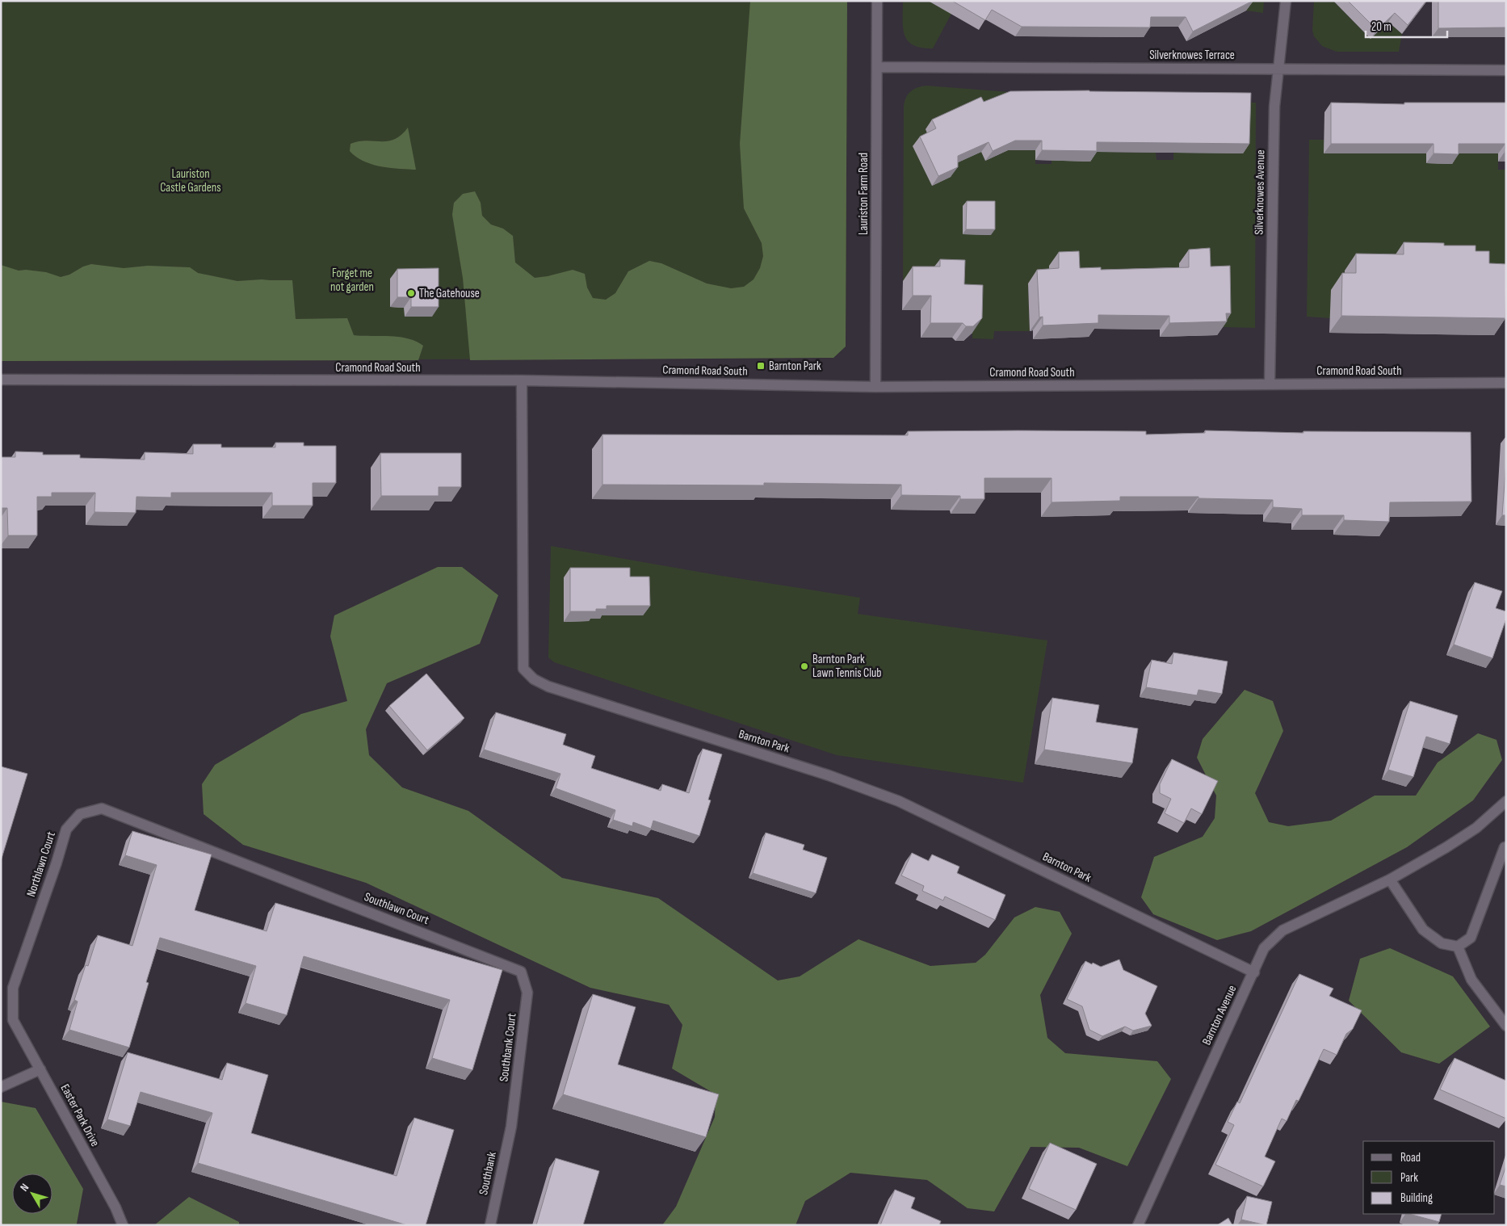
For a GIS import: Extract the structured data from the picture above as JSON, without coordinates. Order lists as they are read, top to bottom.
{
  "streets": {
    "street": [
      "Silverknowes Terrace",
      "Silverknowes Avenue",
      "Lauriston Farm Road",
      "Cramond Road South",
      "Barnton Park",
      "Northlawn Court",
      "Southlawn Court",
      "Barnton Avenue",
      "Southbank Court",
      "Easter Park Drive",
      "Southbank"
    ]
  },
  "crossings": [
    ["Silverknowes Terrace", "Silverknowes Avenue"],
    ["Silverknowes Terrace", "Lauriston Farm Road"],
    ["Silverknowes Avenue", "Cramond Road South"],
    ["Lauriston Farm Road", "Cramond Road South"],
    ["Cramond Road South", "Barnton Park"],
    ["Barnton Park", "Barnton Avenue"],
    ["Northlawn Court", "Southlawn Court"],
    ["Northlawn Court", "Easter Park Drive"],
    ["Southlawn Court", "Southbank Court"],
    ["Southbank Court", "Southbank"]
  ],
  "parks": ["Lauriston Castle Gardens", "Forget me not garden"],
  "places": {
    "other": ["The Gatehouse", "Barnton Park Lawn Tennis Club"],
    "transit": ["Barnton Park"]
  },
  "legend": ["Road", "Park", "Building"],
  "scale_bar": "20 m",
  "north": "top left"
}
